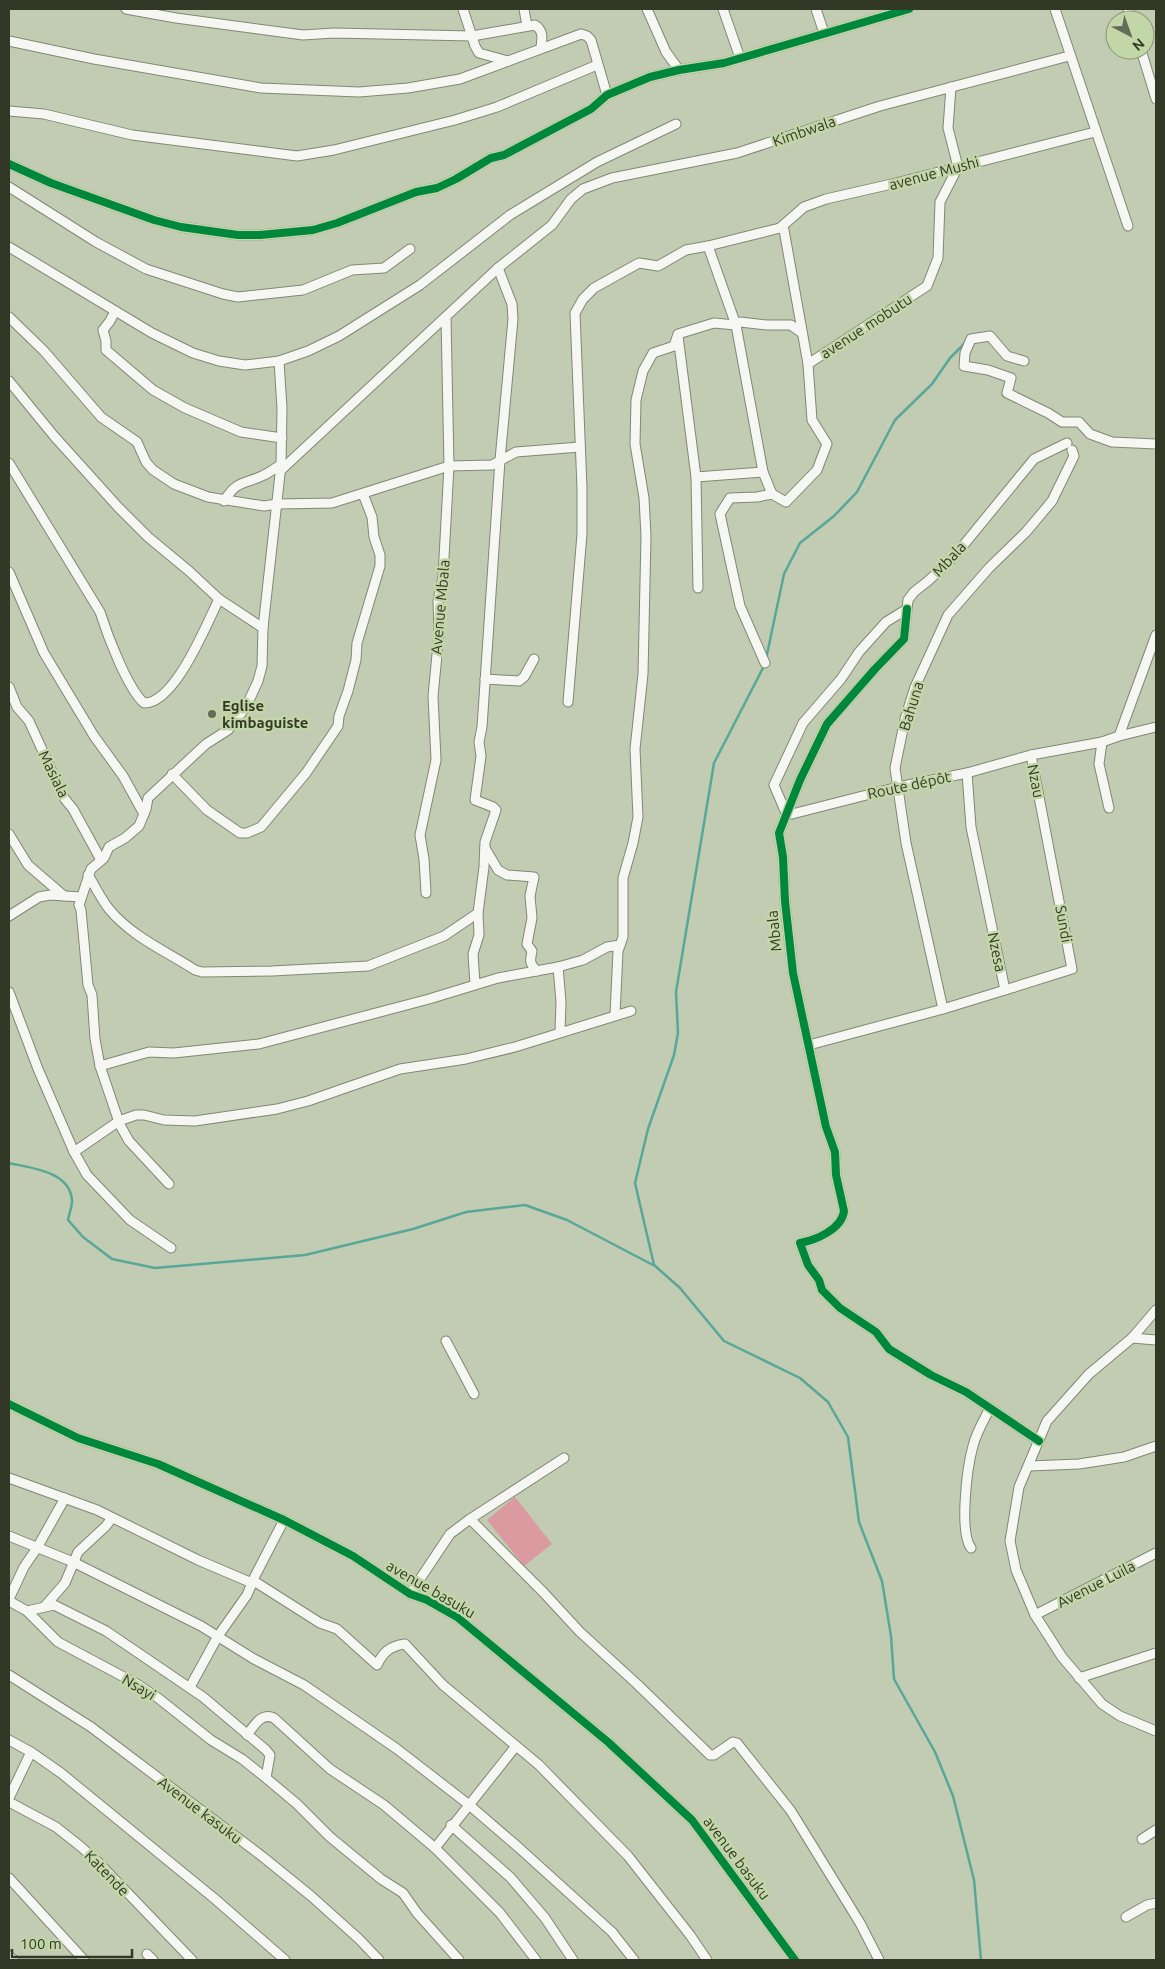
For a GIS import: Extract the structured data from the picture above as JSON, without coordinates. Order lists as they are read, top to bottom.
{
  "streets": {
    "street": [
      "Kimbwala",
      "avenue Mushi",
      "avenue mobutu",
      "Mbala",
      "Avenue Mbala",
      "Bahuna",
      "Masiala",
      "Nzau",
      "Route dépôt",
      "Sundi",
      "Nzesa",
      "Avenue Luila",
      "avenue basuku",
      "Nsayi",
      "Avenue kasuku",
      "Katende"
    ]
  },
  "crossings": [
    ["Kimbwala", "Avenue Mbala"],
    ["avenue Mushi", "avenue mobutu"],
    ["Mbala", "Bahuna"],
    ["Mbala", "Route dépôt"],
    ["Mbala", "Nzesa"],
    ["Bahuna", "Route dépôt"],
    ["Bahuna", "Nzesa"],
    ["Nzau", "Route dépôt"],
    ["Nzau", "Sundi"],
    ["Route dépôt", "Nzesa"],
    ["Sundi", "Nzesa"]
  ],
  "places": ["Eglise kimbaguiste"],
  "scale_bar": "100 m",
  "north": "bottom right"
}
